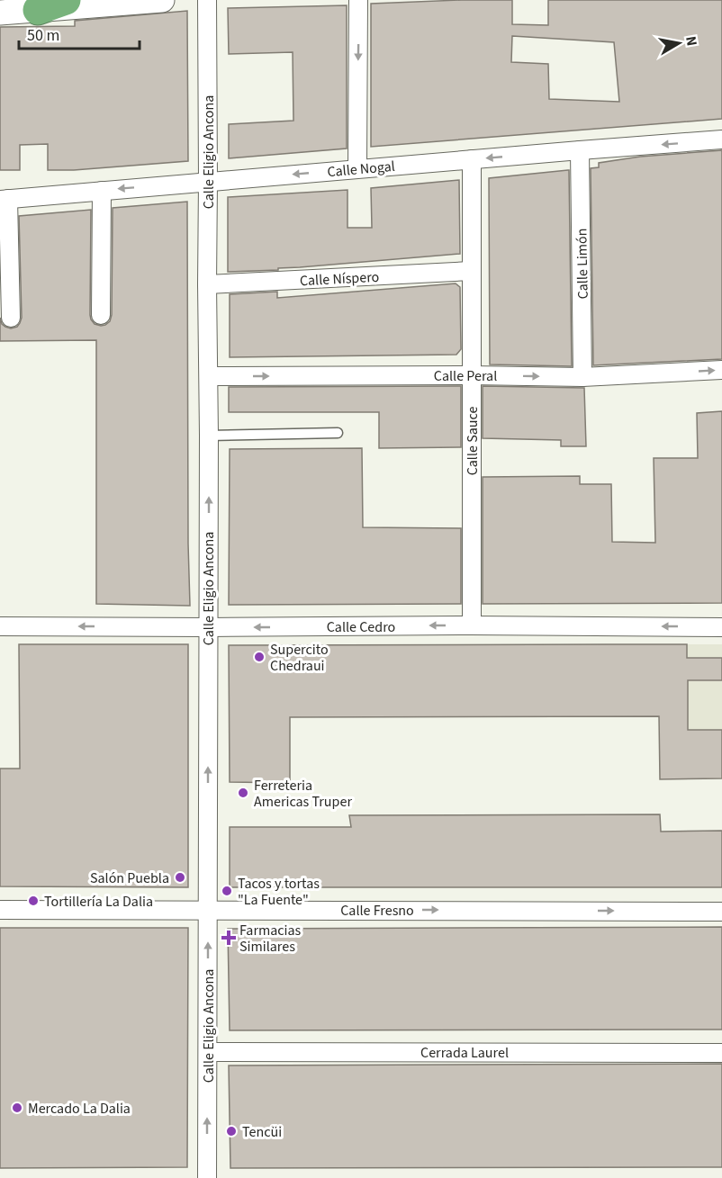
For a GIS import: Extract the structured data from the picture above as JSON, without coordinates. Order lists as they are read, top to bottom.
{
  "streets": {
    "street": [
      "Calle Eligio Ancona",
      "Calle Nogal",
      "Calle Limón",
      "Calle Níspero",
      "Calle Peral",
      "Calle Sauce",
      "Calle Cedro",
      "Calle Fresno",
      "Cerrada Laurel"
    ]
  },
  "crossings": [
    ["Calle Eligio Ancona", "Calle Nogal"],
    ["Calle Eligio Ancona", "Calle Níspero"],
    ["Calle Eligio Ancona", "Calle Peral"],
    ["Calle Eligio Ancona", "Calle Cedro"],
    ["Calle Eligio Ancona", "Calle Fresno"],
    ["Calle Eligio Ancona", "Cerrada Laurel"],
    ["Calle Nogal", "Calle Limón"],
    ["Calle Nogal", "Calle Sauce"],
    ["Calle Limón", "Calle Peral"],
    ["Calle Níspero", "Calle Sauce"],
    ["Calle Peral", "Calle Sauce"],
    ["Calle Sauce", "Calle Cedro"]
  ],
  "one_way": [
    "Calle Eligio Ancona",
    "Calle Nogal",
    "Calle Peral",
    "Calle Cedro",
    "Calle Fresno"
  ],
  "places": {
    "other": [
      "Supercito Chedraui",
      "Ferreteria Americas Truper",
      "Salón Puebla",
      "Tacos y tortas \"La Fuente\"",
      "Tortillería La Dalia",
      "Mercado La Dalia",
      "Tencüi"
    ],
    "health": ["Farmacias Similares"]
  },
  "scale_bar": "50 m",
  "north": "right"
}
